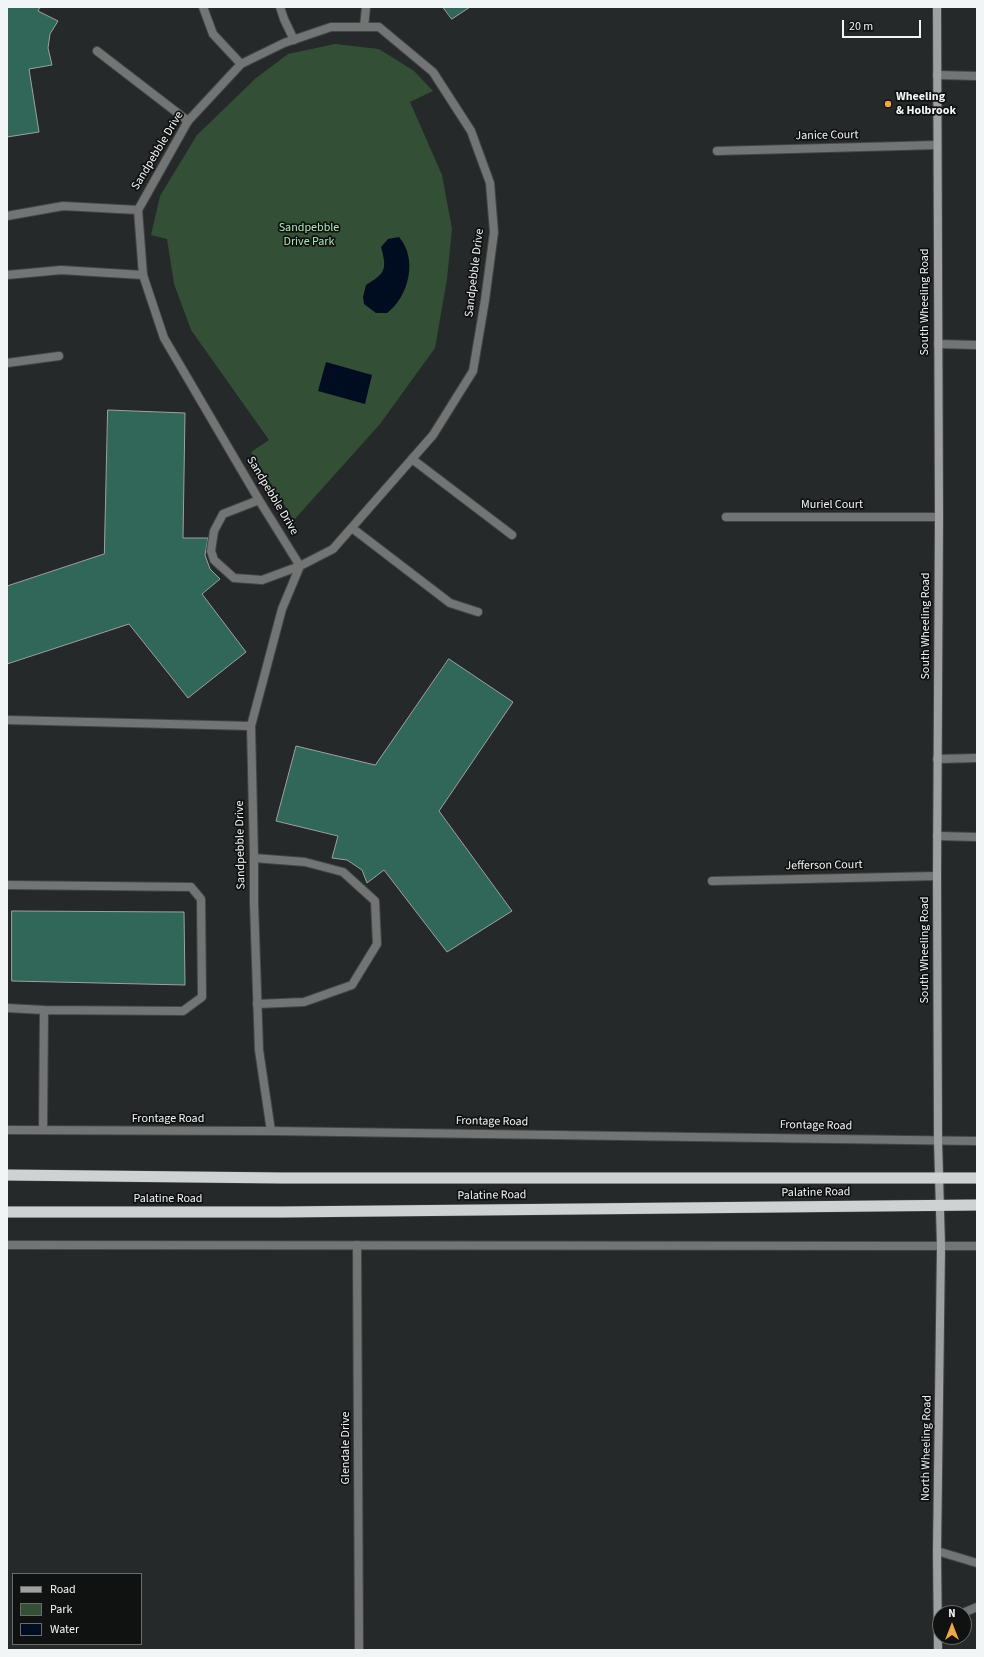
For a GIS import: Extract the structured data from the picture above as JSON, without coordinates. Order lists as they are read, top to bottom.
{
  "streets": {
    "highway": ["Palatine Road"],
    "main road": ["South Wheeling Road", "North Wheeling Road"],
    "street": [
      "Janice Court",
      "Sandpebble Drive",
      "Muriel Court",
      "Jefferson Court",
      "Frontage Road",
      "Glendale Drive"
    ]
  },
  "crossings": [
    ["Janice Court", "South Wheeling Road"],
    ["Sandpebble Drive", "Frontage Road"],
    ["South Wheeling Road", "Muriel Court"],
    ["South Wheeling Road", "Jefferson Court"],
    ["South Wheeling Road", "Frontage Road"],
    ["South Wheeling Road", "Palatine Road"],
    ["South Wheeling Road", "North Wheeling Road"]
  ],
  "parks": ["Sandpebble Drive Park"],
  "places": ["Wheeling & Holbrook"],
  "legend": ["Road", "Park", "Water"],
  "scale_bar": "20 m",
  "north": "top"
}
